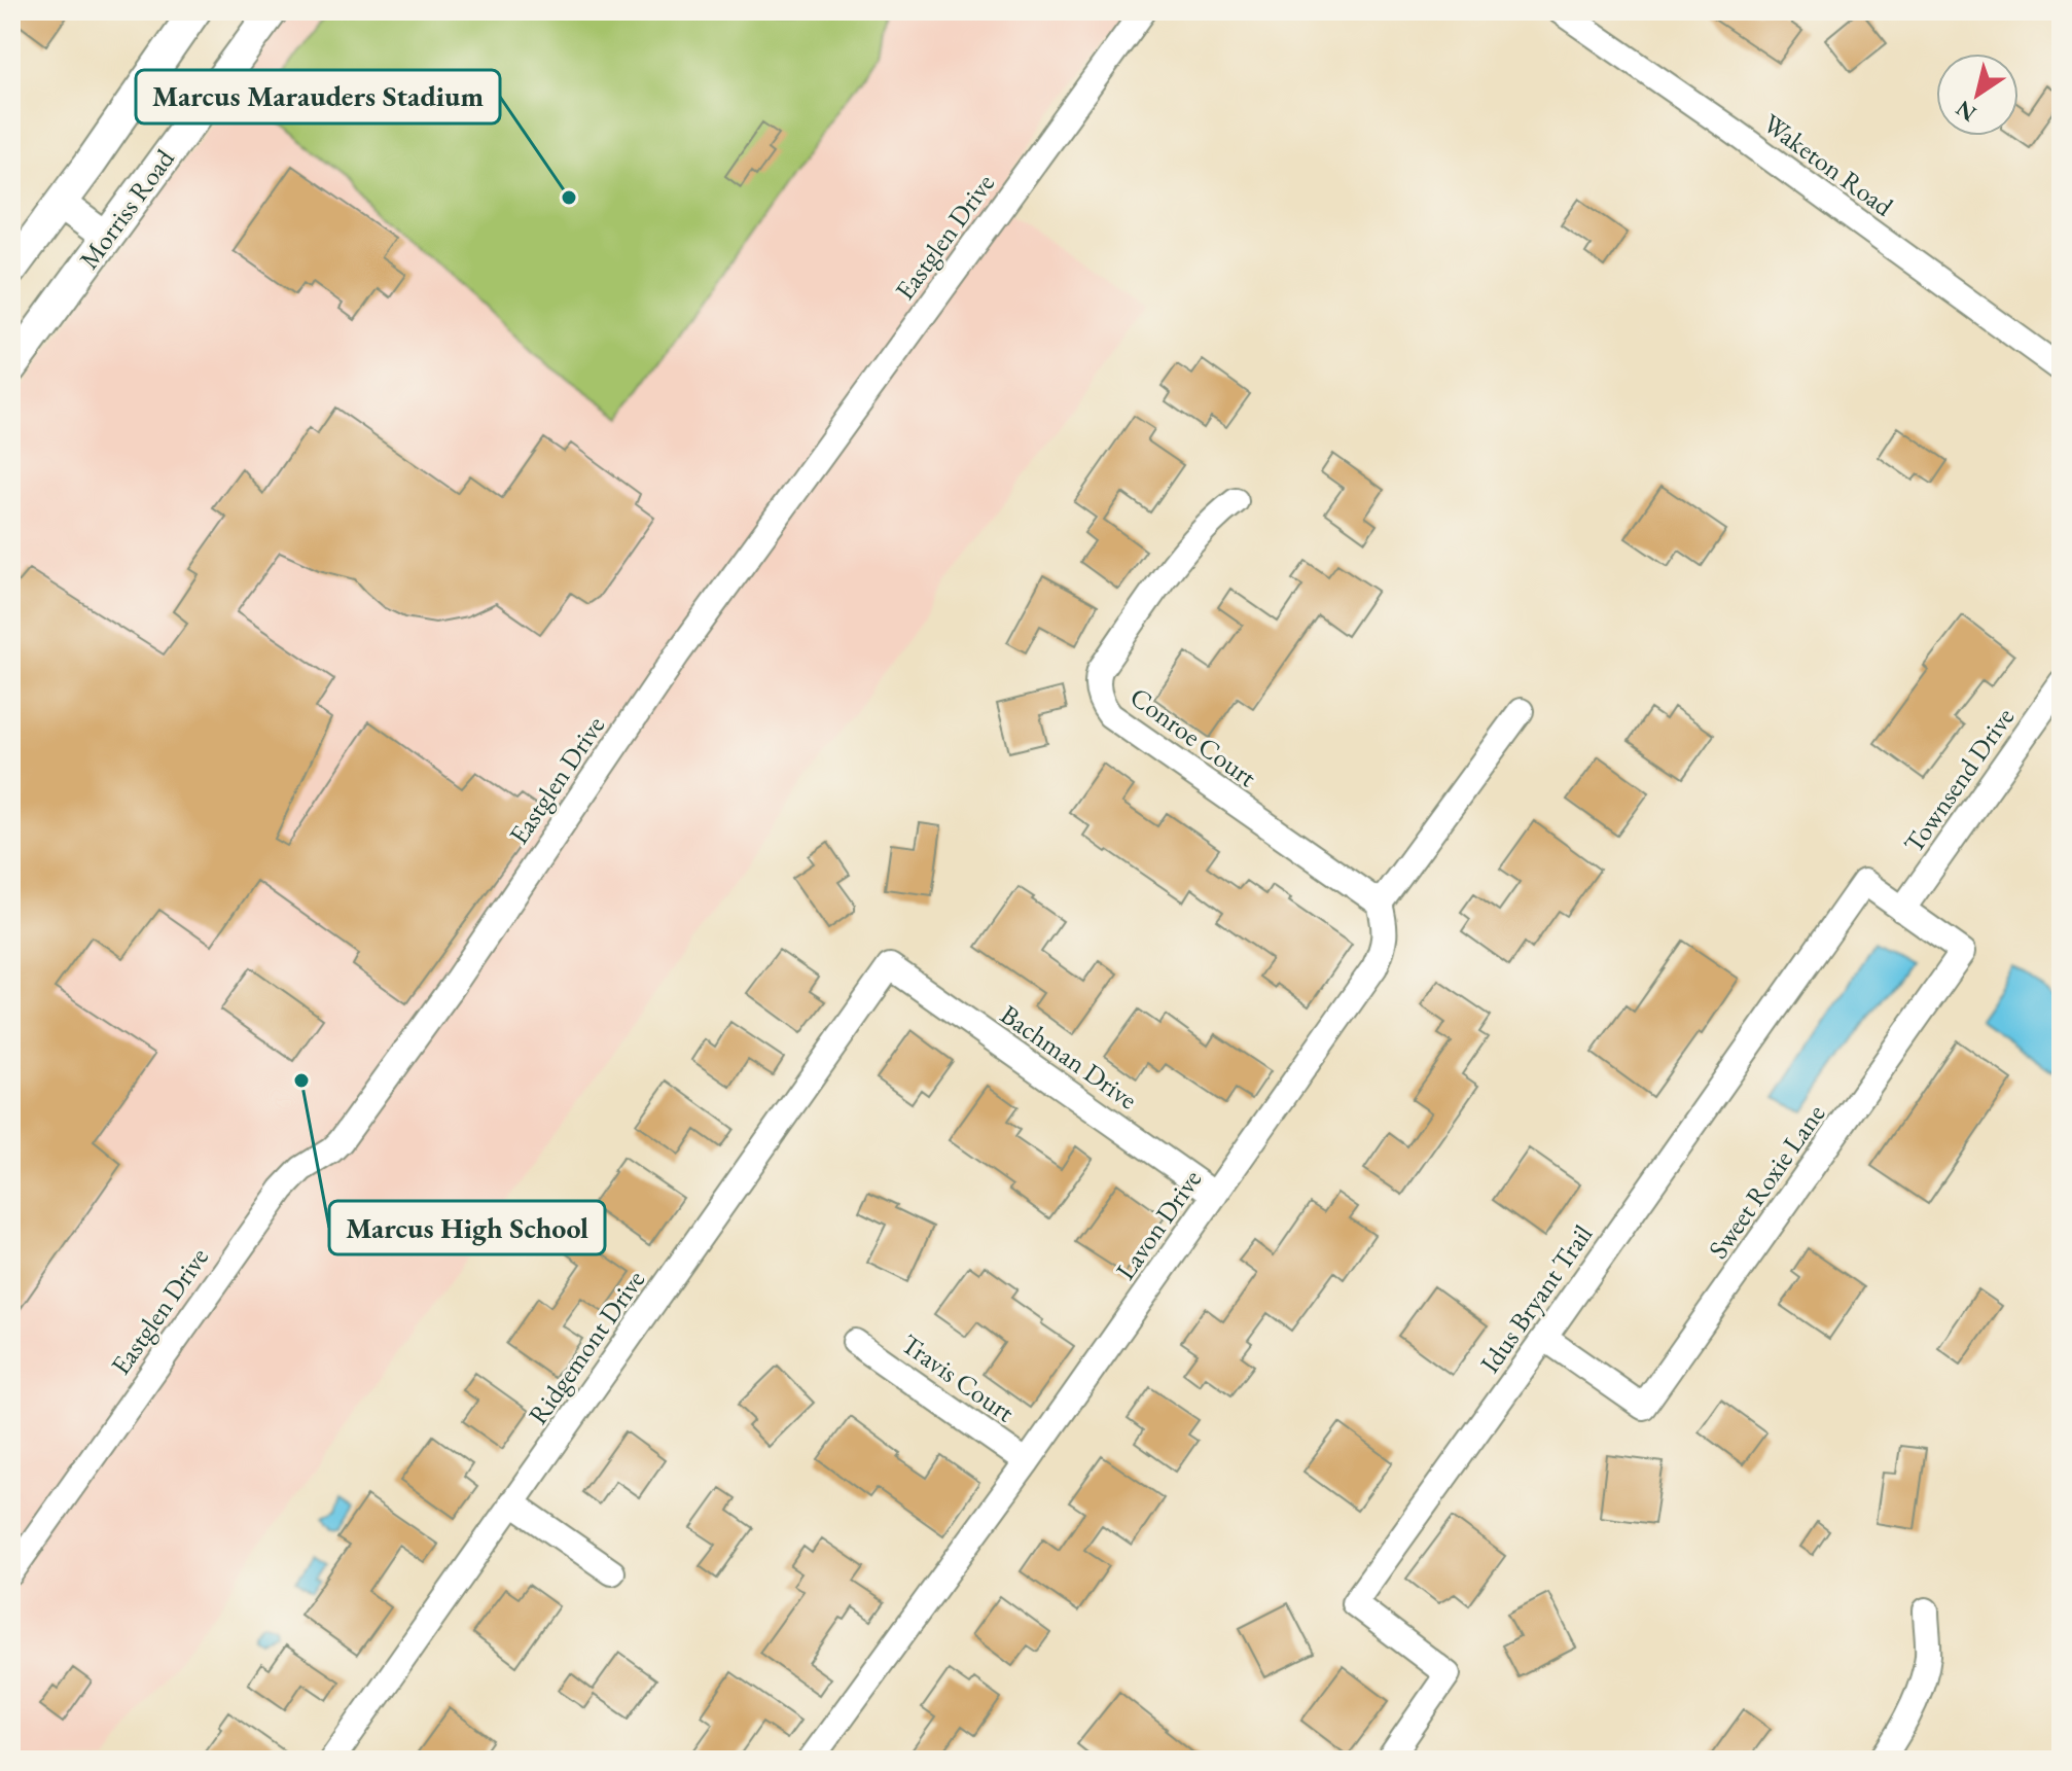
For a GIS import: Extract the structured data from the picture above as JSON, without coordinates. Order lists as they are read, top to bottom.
{
  "streets": {
    "main road": ["Morriss Road"],
    "street": [
      "Waketon Road",
      "Eastglen Drive",
      "Conroe Court",
      "Townsend Drive",
      "Bachman Drive",
      "Sweet Roxie Lane",
      "Lavon Drive",
      "Idus Bryant Trail",
      "Ridgemont Drive",
      "Travis Court"
    ]
  },
  "crossings": [
    ["Conroe Court", "Lavon Drive"],
    ["Townsend Drive", "Sweet Roxie Lane"],
    ["Townsend Drive", "Idus Bryant Trail"],
    ["Bachman Drive", "Lavon Drive"],
    ["Bachman Drive", "Ridgemont Drive"],
    ["Sweet Roxie Lane", "Idus Bryant Trail"],
    ["Lavon Drive", "Travis Court"]
  ],
  "places": ["Marcus Marauders Stadium", "Marcus High School"],
  "north": "bottom left"
}
